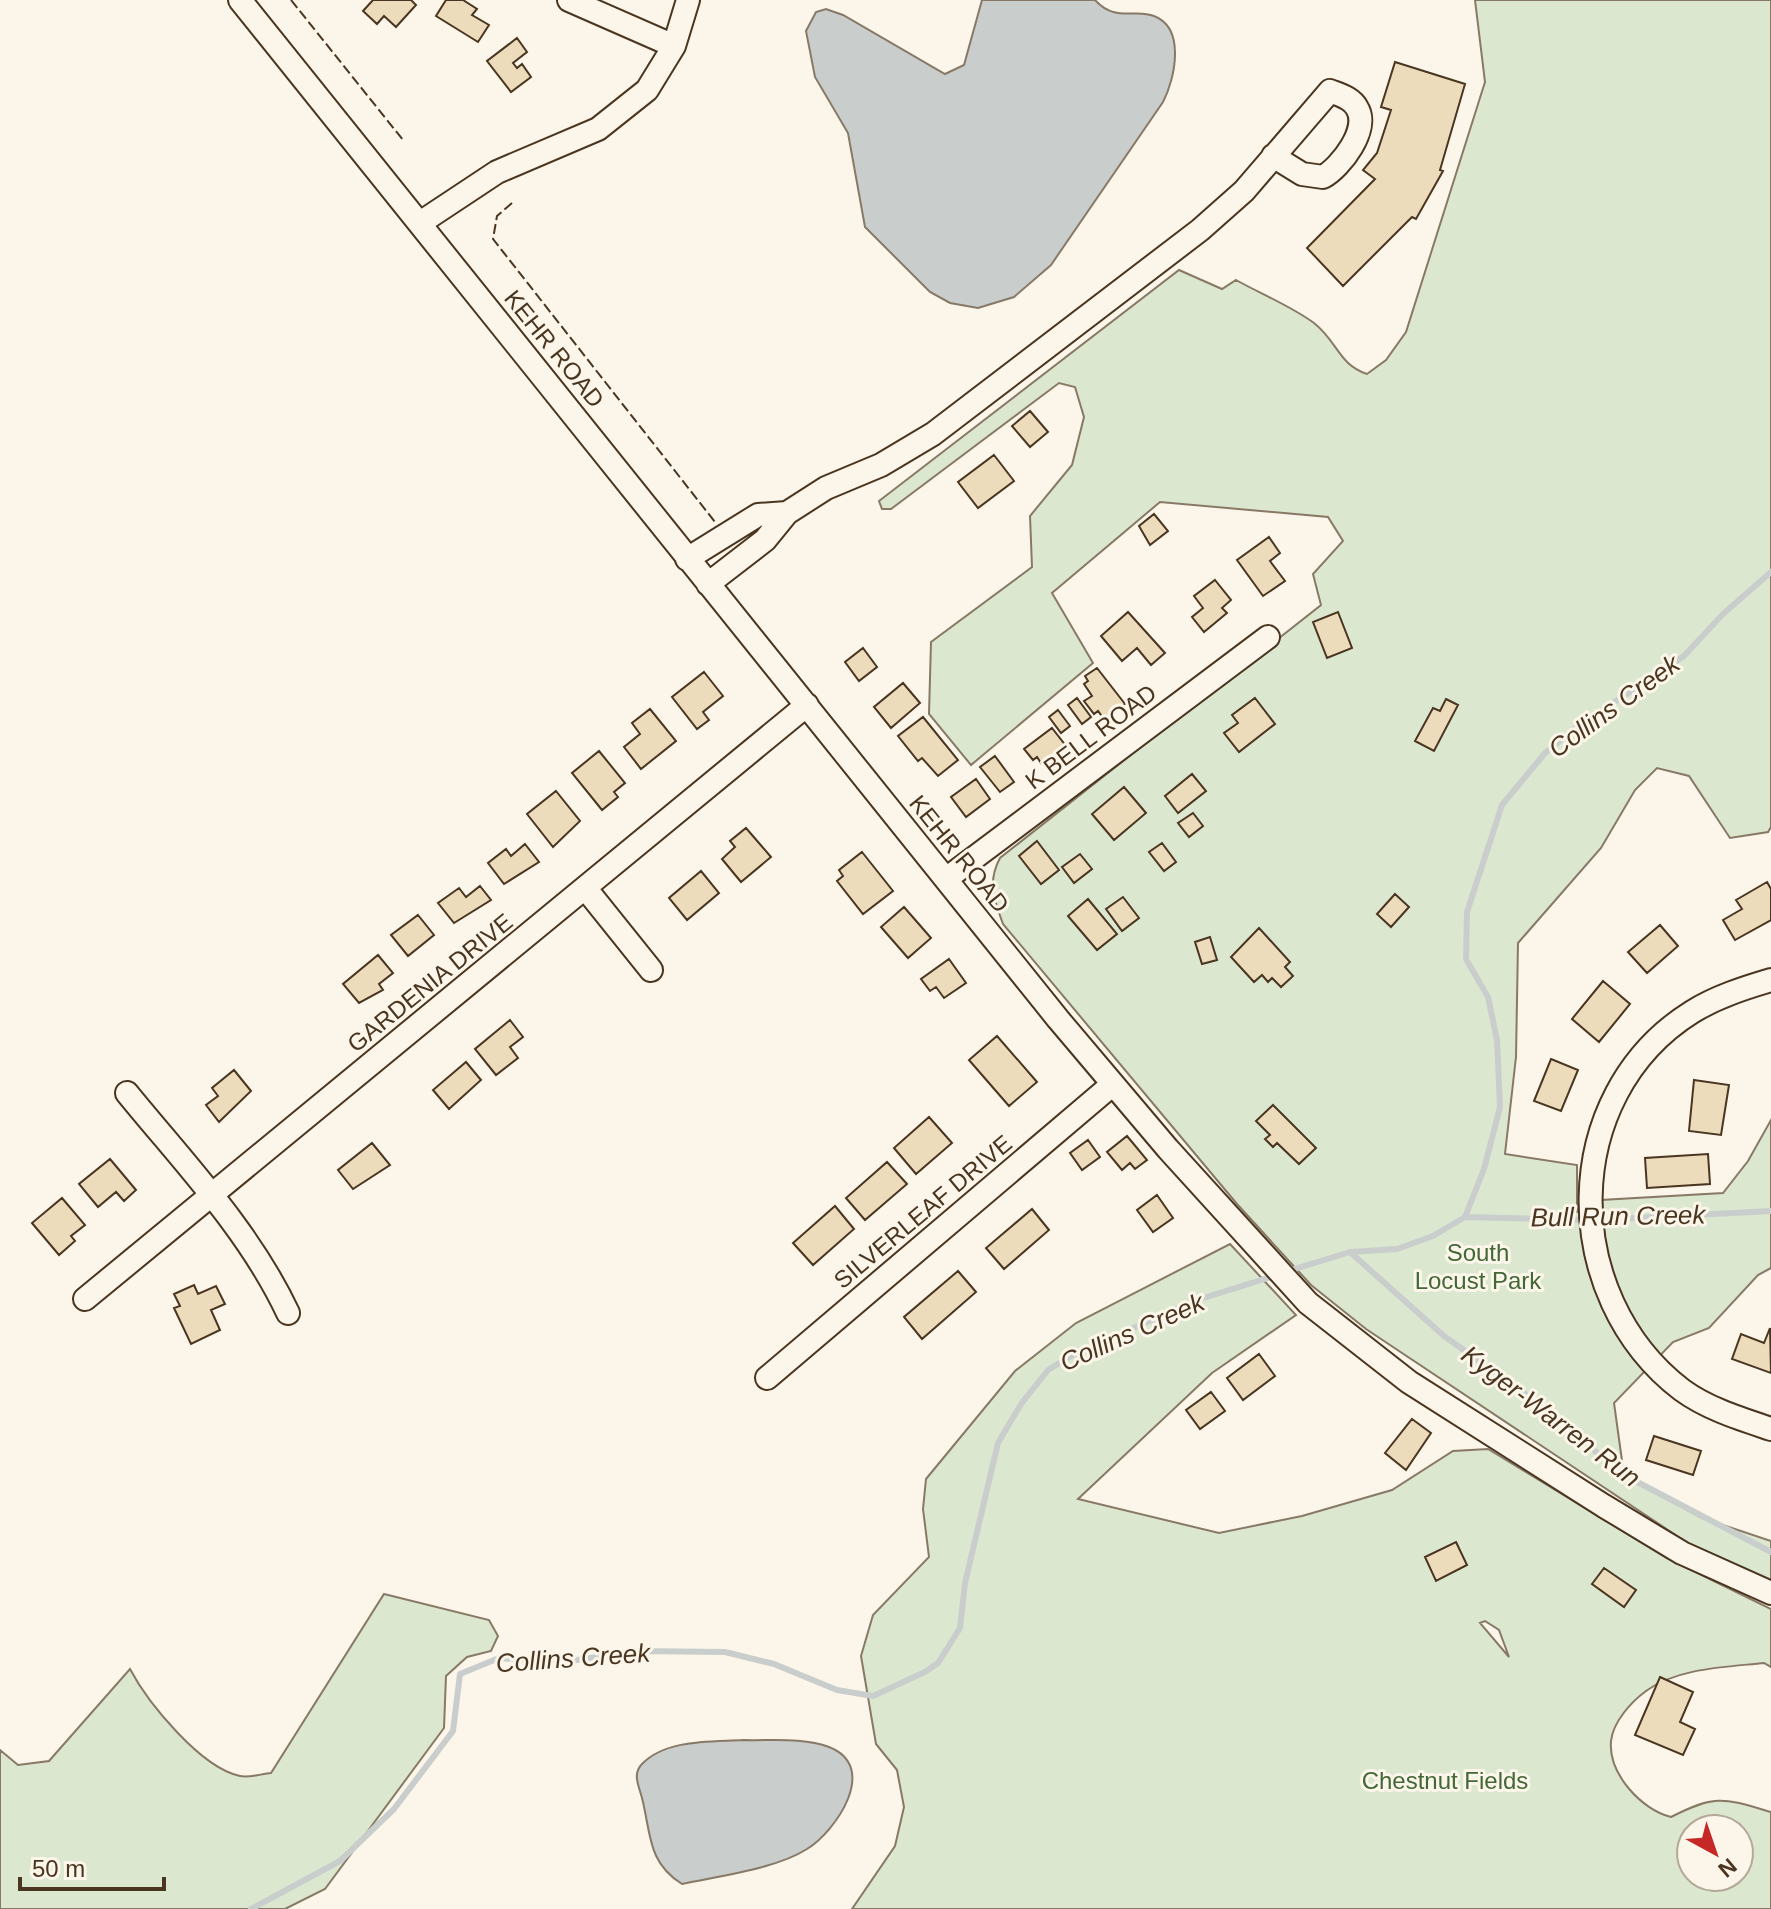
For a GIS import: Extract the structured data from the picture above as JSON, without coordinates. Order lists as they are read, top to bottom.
{
  "streets": {
    "street": [
      "KEHR ROAD",
      "K BELL ROAD",
      "GARDENIA DRIVE",
      "SILVERLEAF DRIVE"
    ]
  },
  "crossings": [
    ["KEHR ROAD", "K BELL ROAD"],
    ["KEHR ROAD", "GARDENIA DRIVE"],
    ["KEHR ROAD", "SILVERLEAF DRIVE"]
  ],
  "water": ["Collins Creek", "Bull Run Creek", "Kyger-Warren Run"],
  "parks": ["South Locust Park", "Chestnut Fields"],
  "scale_bar": "50 m",
  "north": "bottom right"
}
